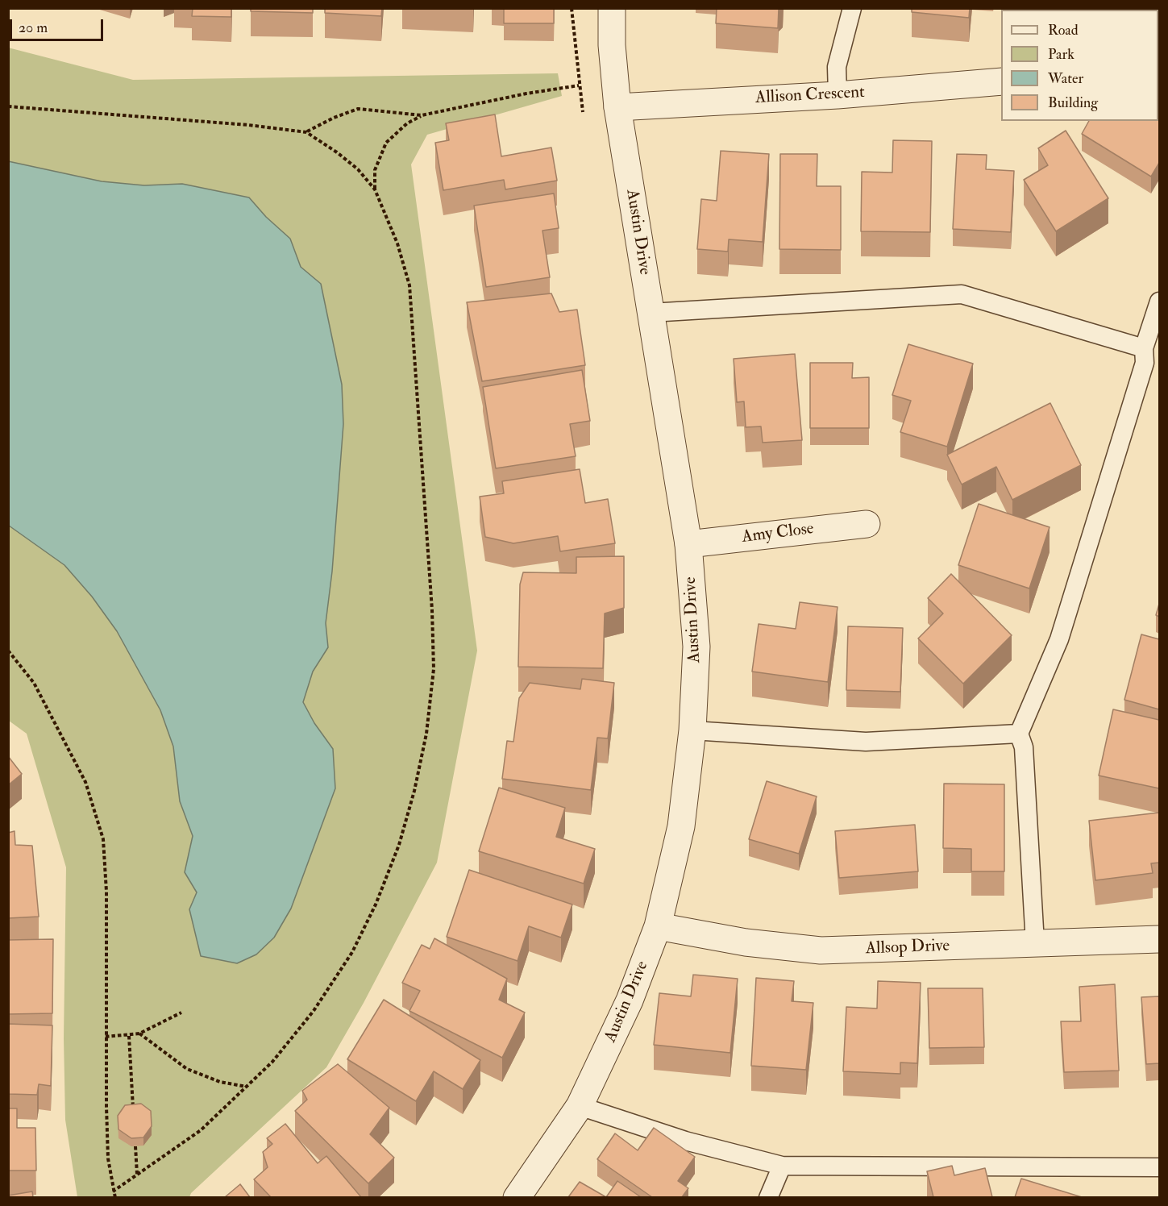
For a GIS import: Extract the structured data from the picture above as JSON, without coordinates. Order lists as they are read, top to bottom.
{
  "streets": {
    "street": [
      "Allison Crescent",
      "Austin Drive",
      "Amy Close",
      "Allsop Drive"
    ]
  },
  "crossings": [
    ["Allison Crescent", "Austin Drive"],
    ["Austin Drive", "Amy Close"],
    ["Austin Drive", "Allsop Drive"]
  ],
  "legend": [
    "Road",
    "Park",
    "Water",
    "Building"
  ],
  "scale_bar": "20 m"
}
